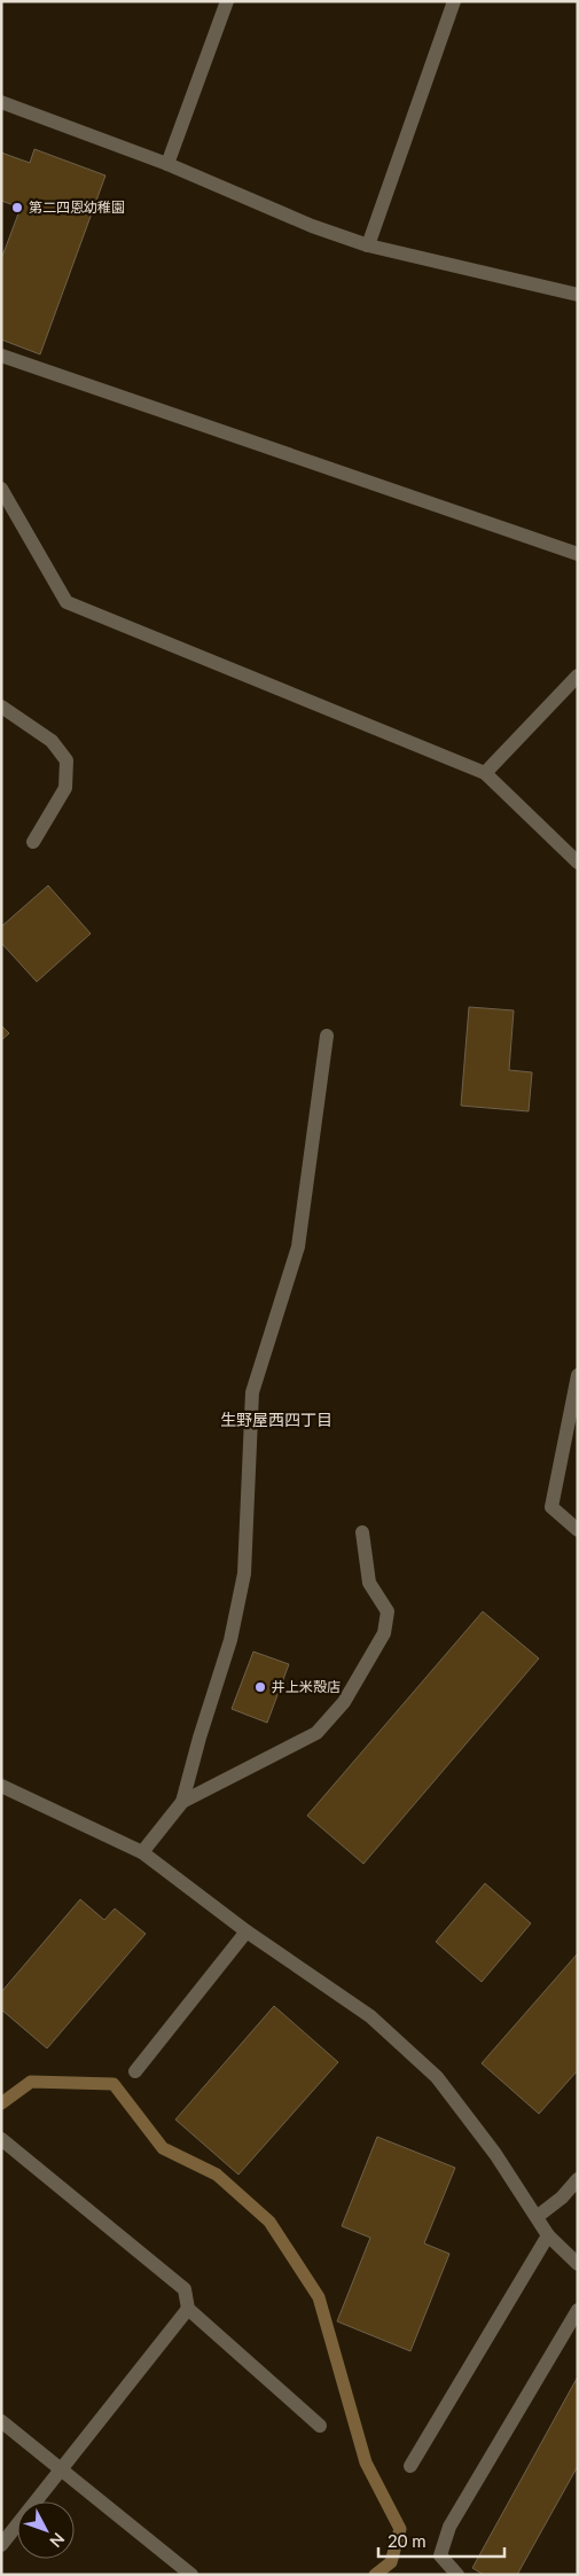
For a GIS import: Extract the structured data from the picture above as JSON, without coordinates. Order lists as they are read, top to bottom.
{
  "districts": ["生野屋西四丁目"],
  "places": ["第二四恩幼稚園", "井上米殻店"],
  "scale_bar": "20 m",
  "north": "bottom right"
}
